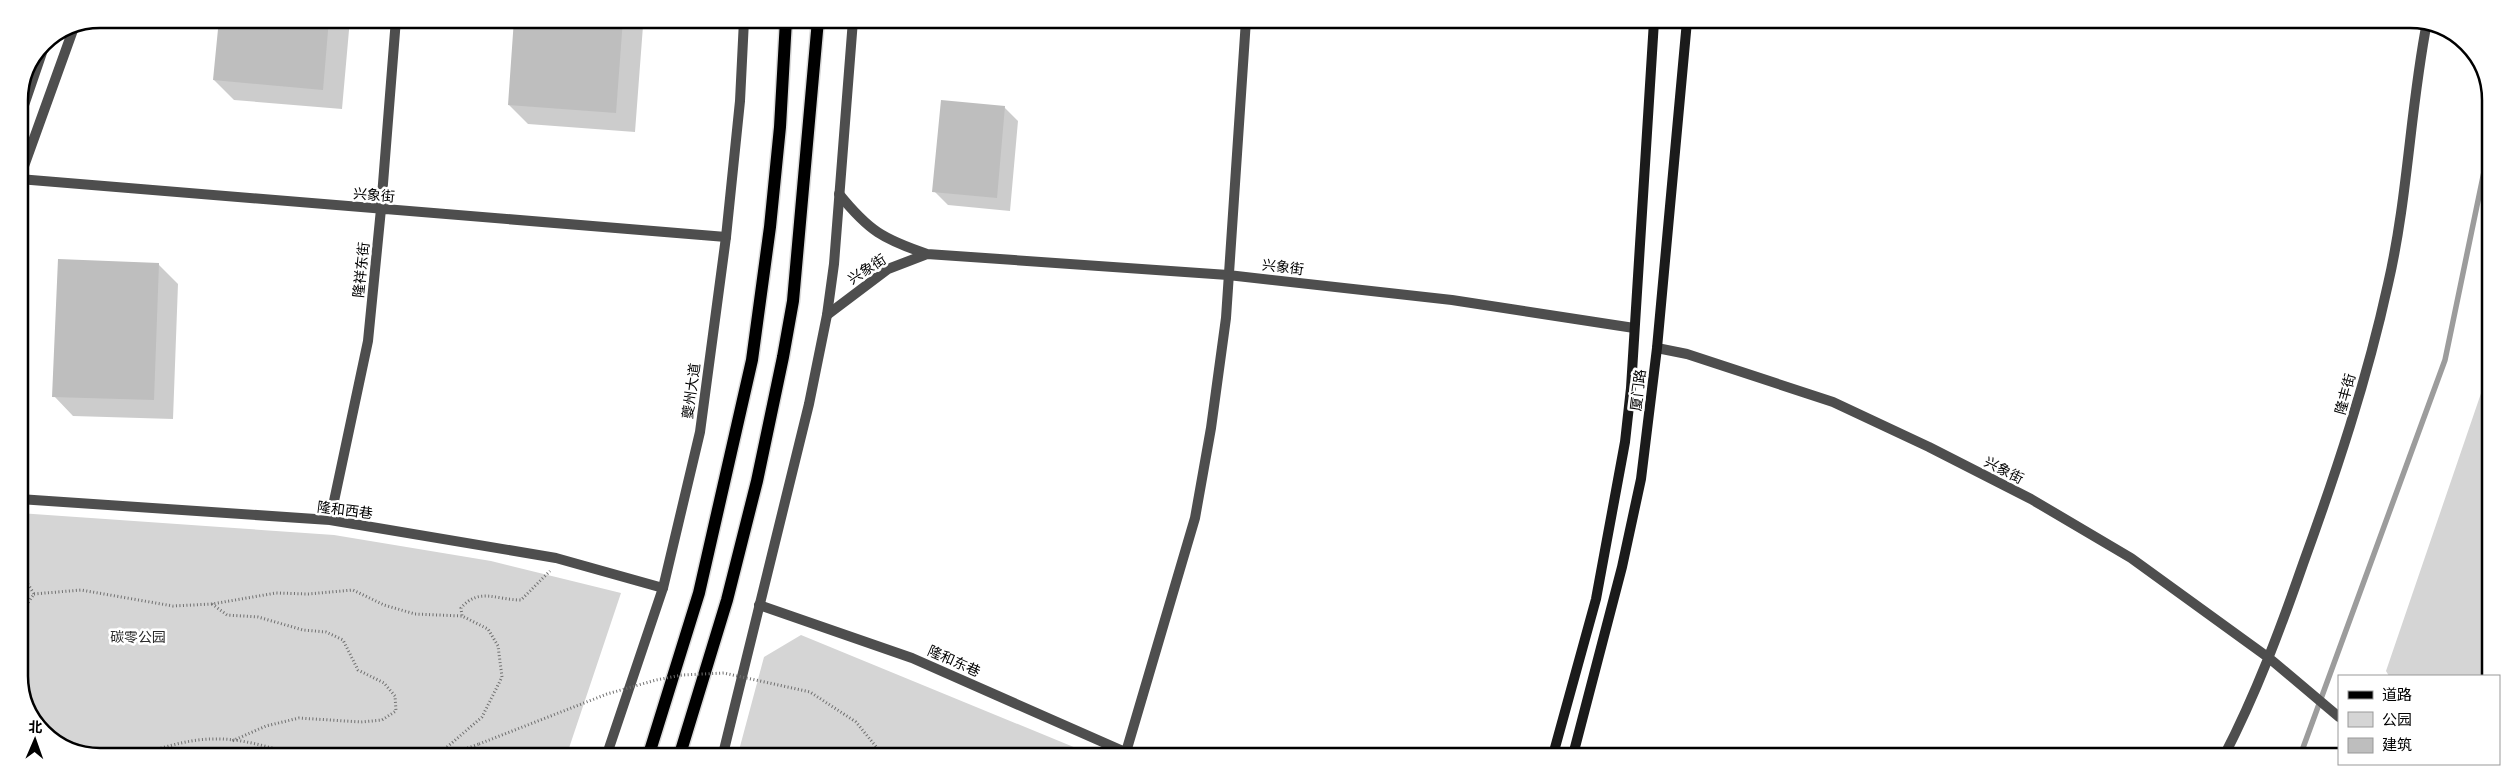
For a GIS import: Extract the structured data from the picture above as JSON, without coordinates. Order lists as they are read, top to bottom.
{
  "streets": {
    "main road": ["厦门路"],
    "street": [
      "兴象街",
      "隆祥东街",
      "夔州大道",
      "隆丰街",
      "隆和西巷",
      "隆和东巷"
    ]
  },
  "crossings": [
    ["兴象街", "隆祥东街"],
    ["兴象街", "厦门路"],
    ["兴象街", "夔州大道"],
    ["兴象街", "隆丰街"],
    ["隆祥东街", "隆和西巷"],
    ["夔州大道", "隆和西巷"]
  ],
  "parks": ["碳零公园"],
  "legend": ["道路", "公园", "建筑"],
  "north": "top"
}
